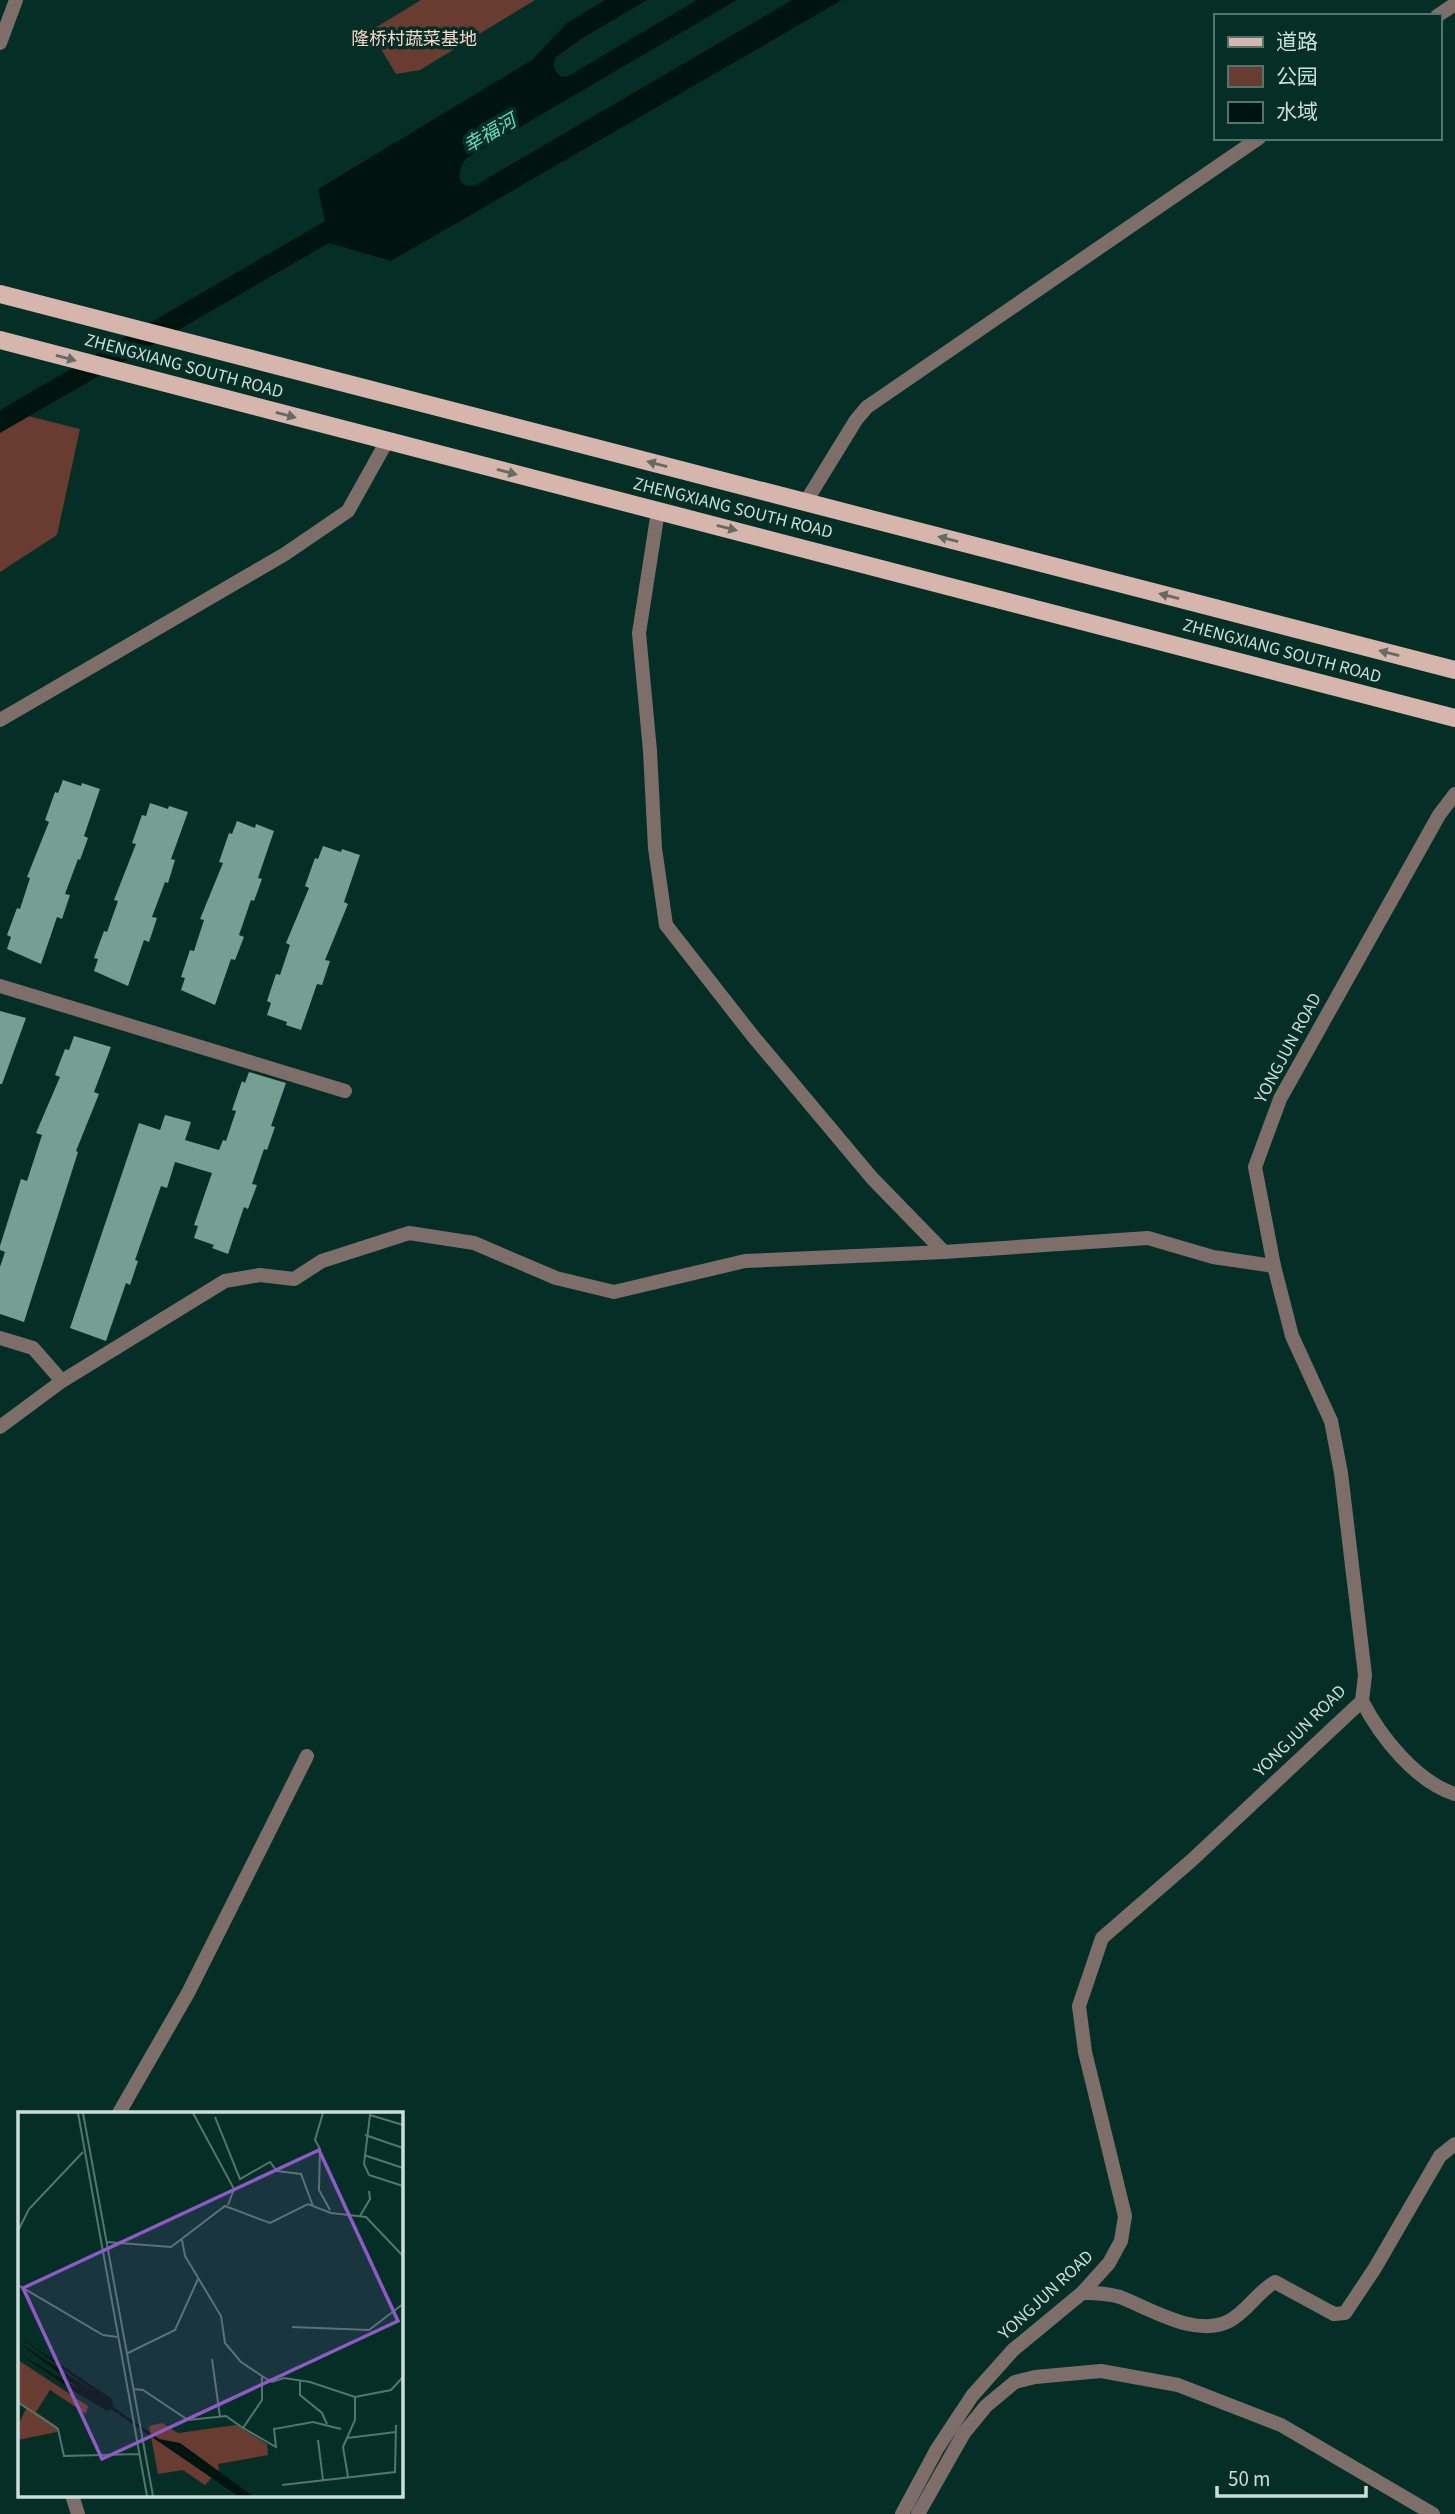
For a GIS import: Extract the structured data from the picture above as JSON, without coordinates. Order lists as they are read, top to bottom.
{
  "streets": {
    "main road": ["ZHENGXIANG SOUTH ROAD"],
    "street": ["YONGJUN ROAD"]
  },
  "water": ["幸福河"],
  "parks": ["隆桥村蔬菜基地"],
  "legend": ["道路", "公园", "水域"],
  "scale_bar": "50 m"
}
